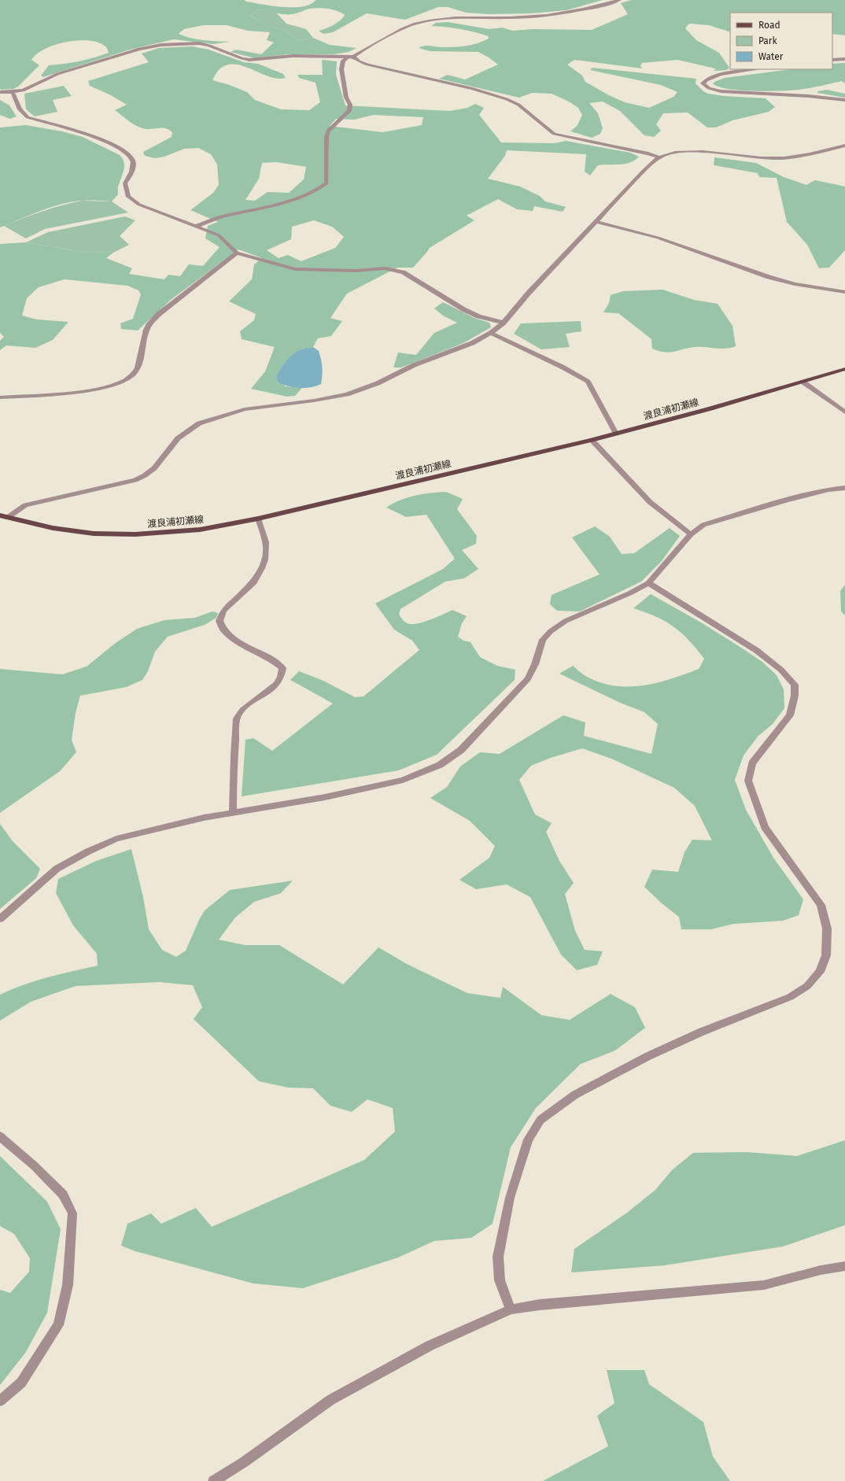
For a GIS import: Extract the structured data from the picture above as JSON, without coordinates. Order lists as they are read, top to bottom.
{
  "streets": {
    "main road": ["渡良浦初瀬線"]
  },
  "legend": ["Road", "Park", "Water"]
}
